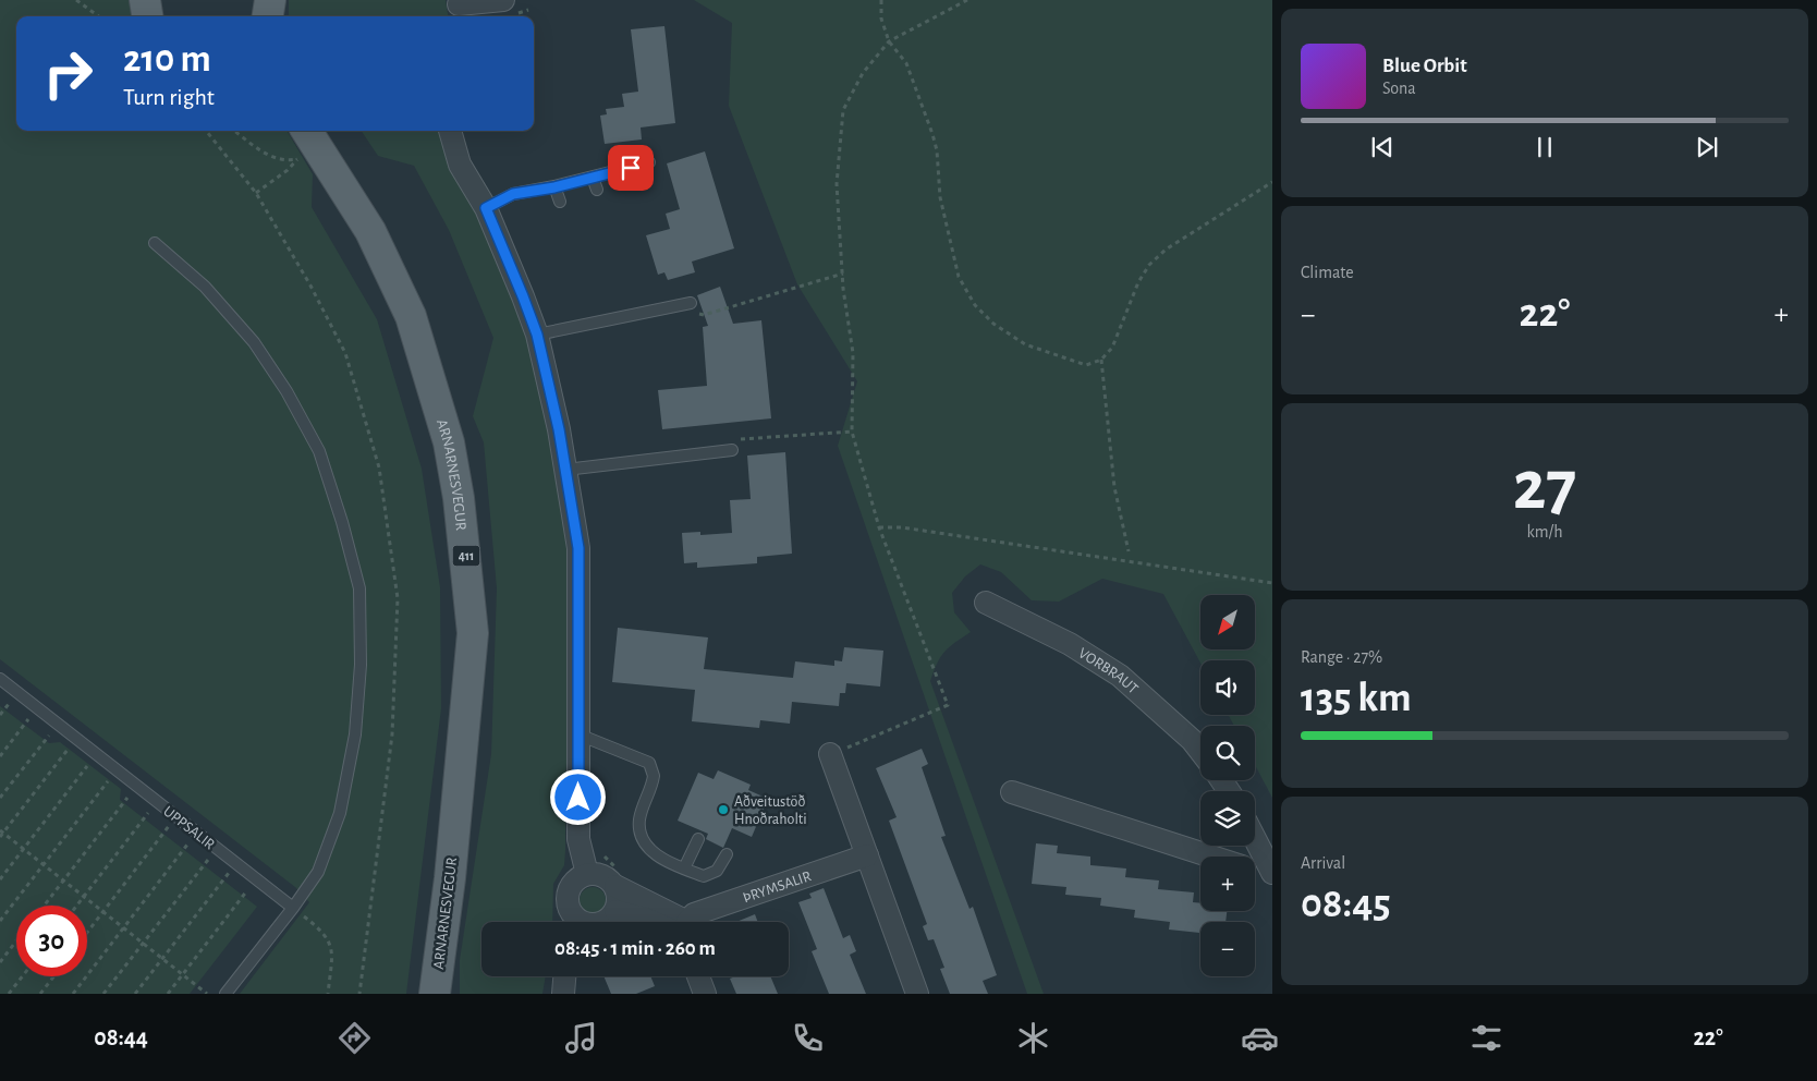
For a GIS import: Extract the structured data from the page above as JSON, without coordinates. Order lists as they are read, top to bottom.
{
  "streets": {
    "main road": ["ARNARNESVEGUR", "411"],
    "street": ["VORBRAUT", "ÞRYMSALIR"],
    "lane": ["UPPSALIR"]
  },
  "places": ["Aðveitustöð Hnoðraholti"],
  "north": "bottom left",
  "page": {
    "turn": ["210 m", "Turn right"],
    "song": ["Blue Orbit", "Sona"],
    "tile": [
      "Climate",
      ["27", "km/h"],
      ["Range · 27%", "135 km"],
      ["Arrival", "08:45"]
    ],
    "heat": ["−", "22°", "+"],
    "map_buttons": ["+", "−"],
    "limit": "30",
    "trip": "08:45 · 1 min · 260 m",
    "tabs": ["08:44", "22°"]
  }
}
